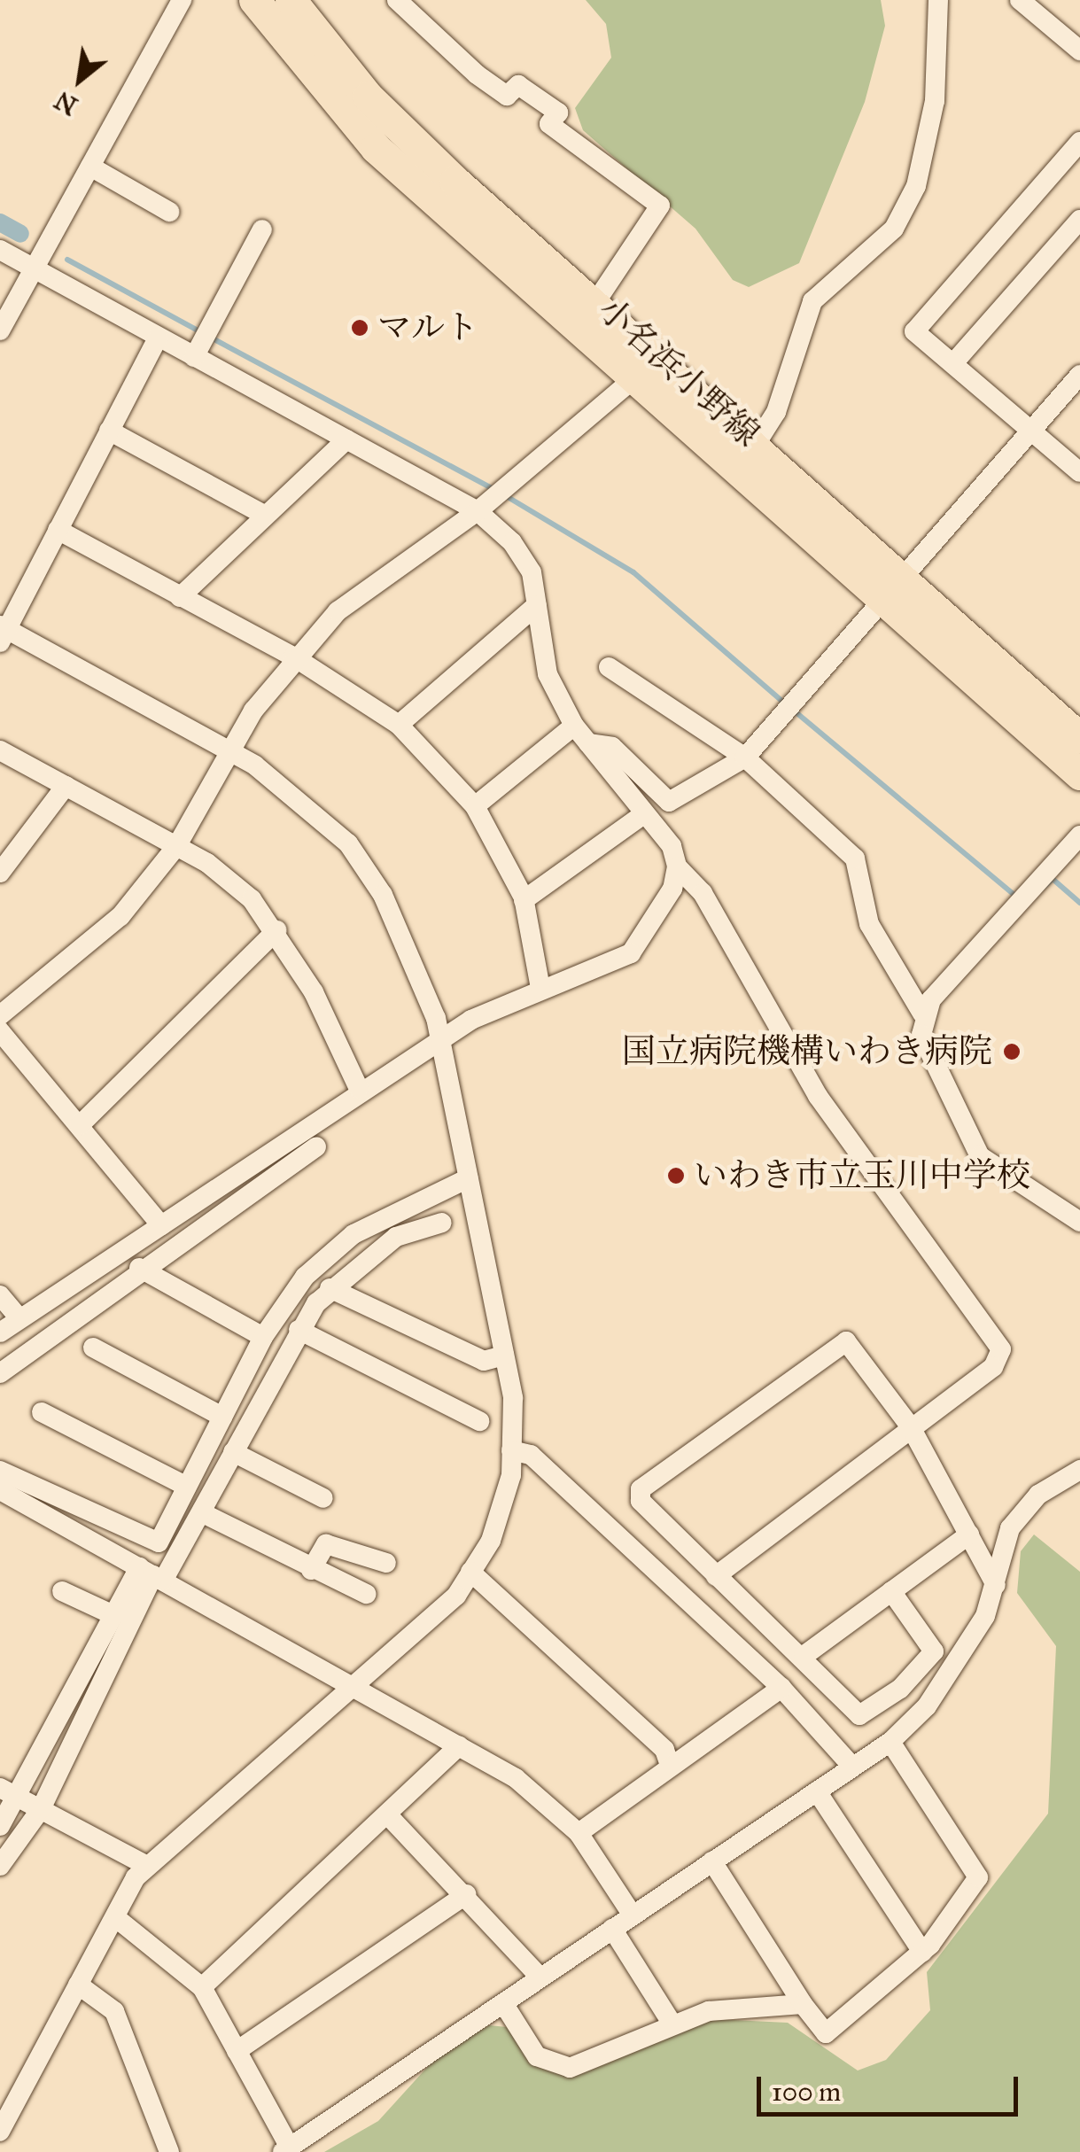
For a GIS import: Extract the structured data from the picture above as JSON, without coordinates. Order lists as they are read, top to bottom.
{
  "streets": {
    "main road": ["小名浜小野線"]
  },
  "places": ["マルト", "国立病院機構いわき病院", "いわき市立玉川中学校"],
  "scale_bar": "100 m",
  "north": "bottom left"
}
